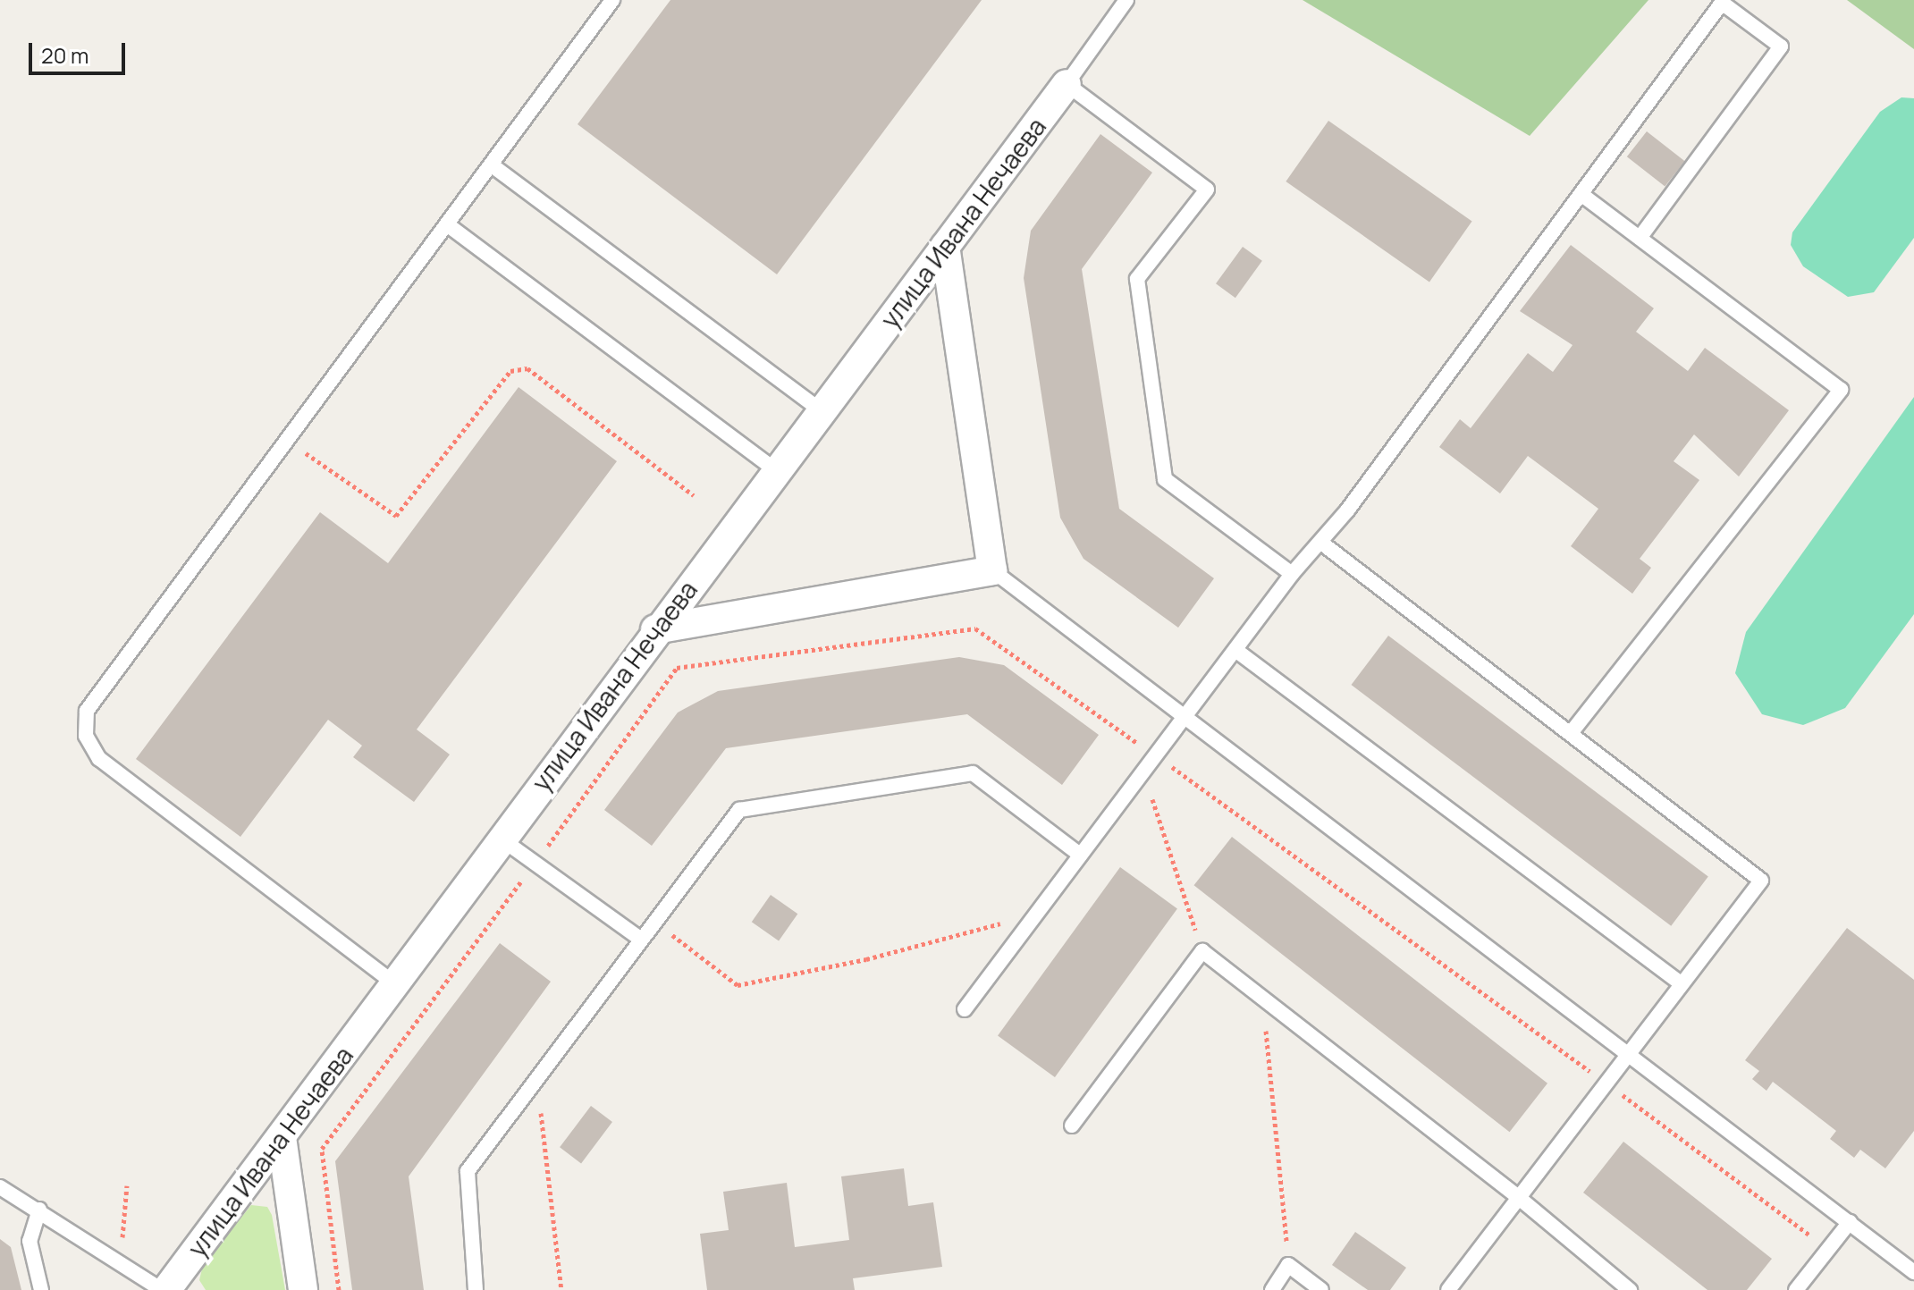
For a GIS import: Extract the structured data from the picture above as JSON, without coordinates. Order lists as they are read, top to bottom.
{
  "streets": {
    "street": ["улица Ивана Нечаева"]
  },
  "scale_bar": "20 m"
}
